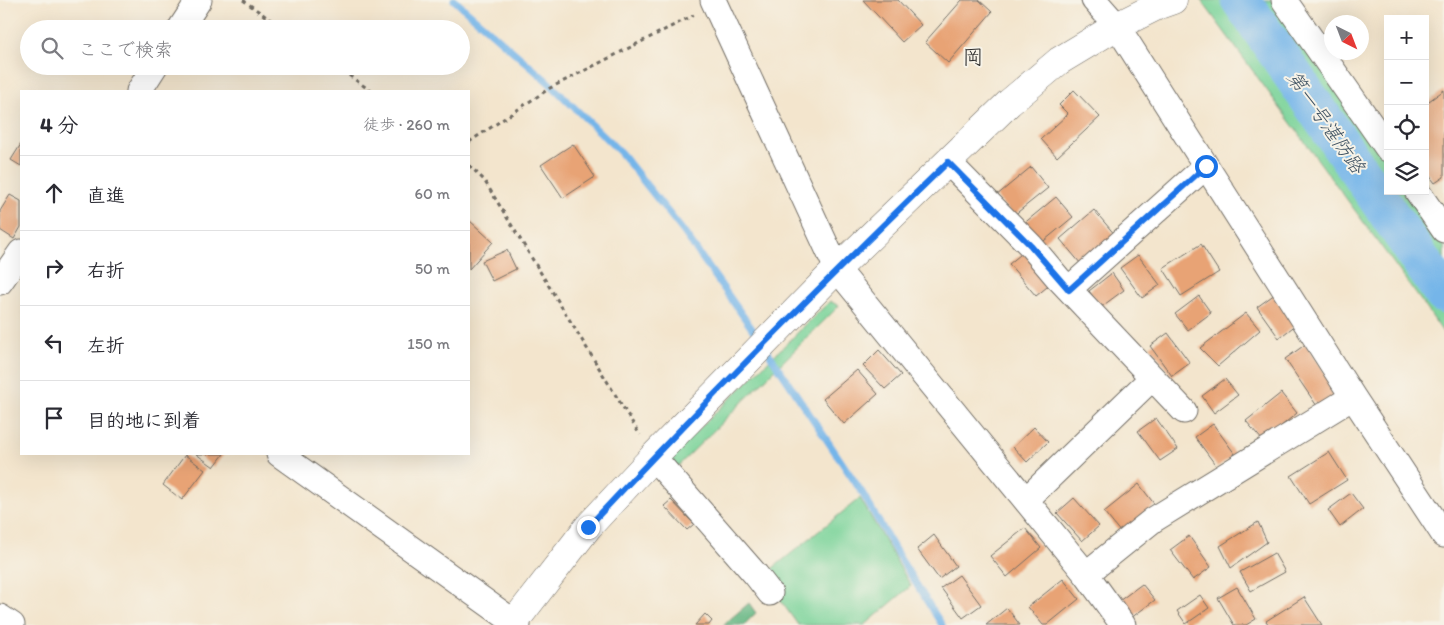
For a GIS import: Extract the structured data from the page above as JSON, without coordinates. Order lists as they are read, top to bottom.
{
  "districts": ["岡"],
  "water": ["第一号湛防路"],
  "north": "bottom right",
  "page": {
    "map_buttons": ["+", "−"],
    "search": "ここで検索",
    "heading": ["4 分", "徒歩 · 260 m"],
    "list": [
      ["直進", "60 m"],
      ["右折", "50 m"],
      ["左折", "150 m"],
      "目的地に到着"
    ]
  }
}
